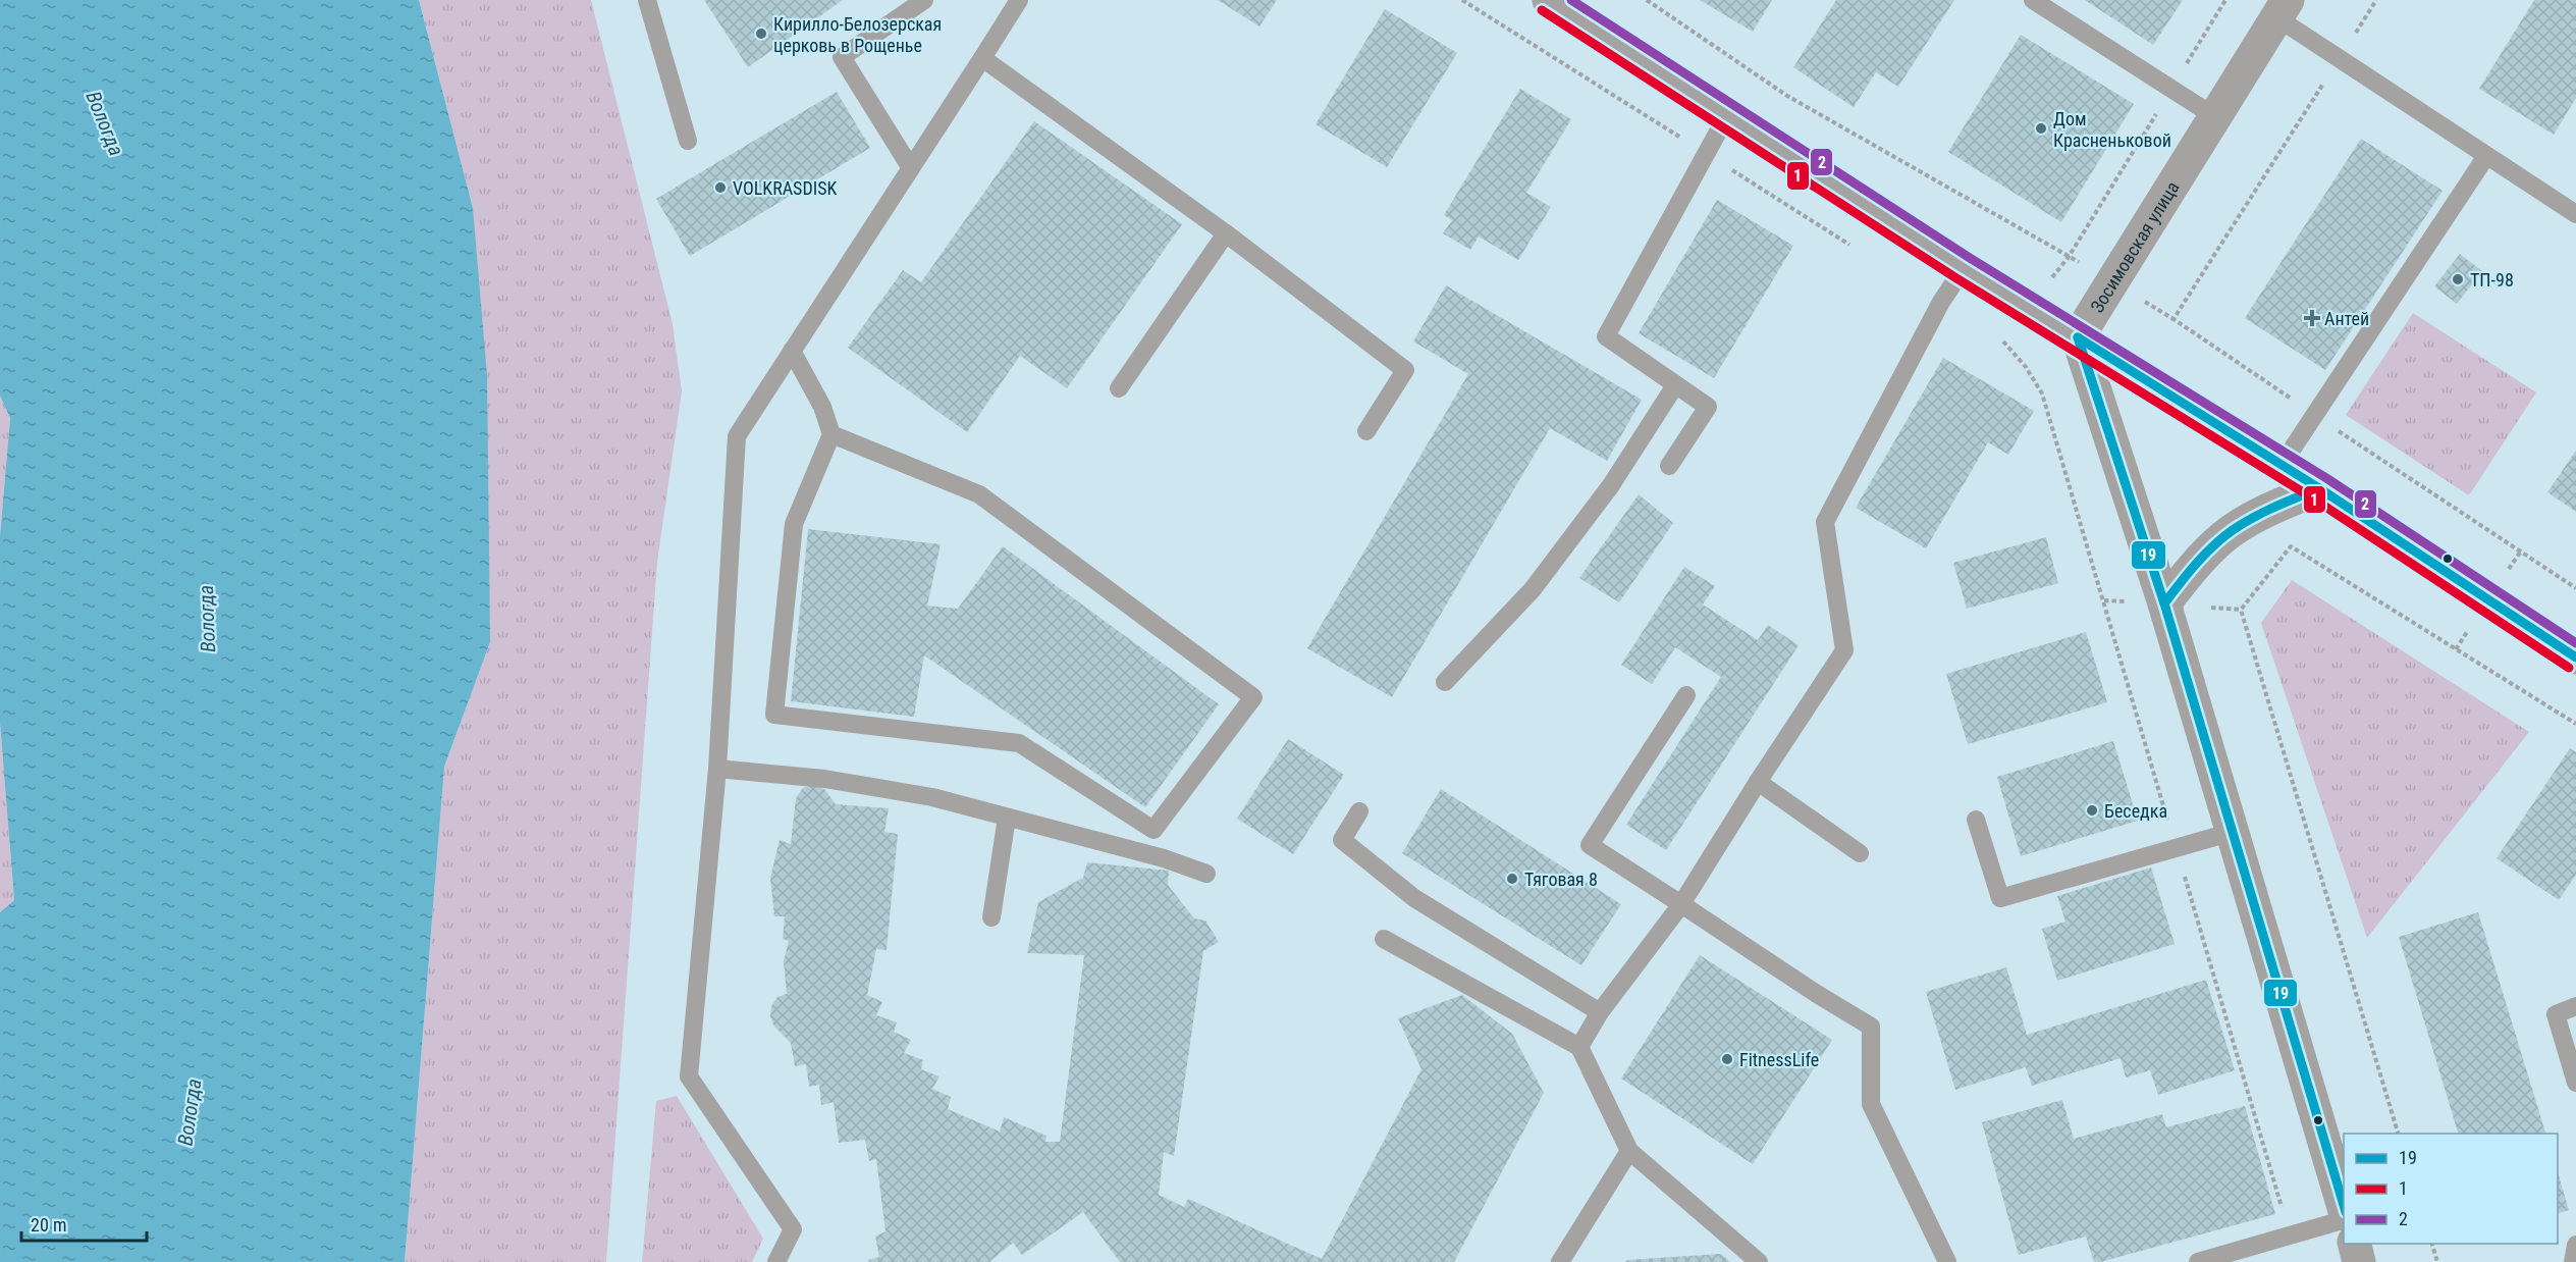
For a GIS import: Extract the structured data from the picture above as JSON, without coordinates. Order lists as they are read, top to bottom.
{
  "streets": {
    "street": ["Зосимовская улица"]
  },
  "water": ["Вологда"],
  "places": {
    "other": [
      "Кирилло-Белозерская церковь в Рощенье",
      "Дом Красненьковой",
      "VOLKRASDISK",
      "ТП-98",
      "Беседка",
      "Тяговая 8",
      "FitnessLife"
    ],
    "health": ["Антей"]
  },
  "lines": ["transit line 2", "transit line 1", "transit line 19"],
  "legend": ["19", "1", "2"],
  "scale_bar": "20 m"
}
